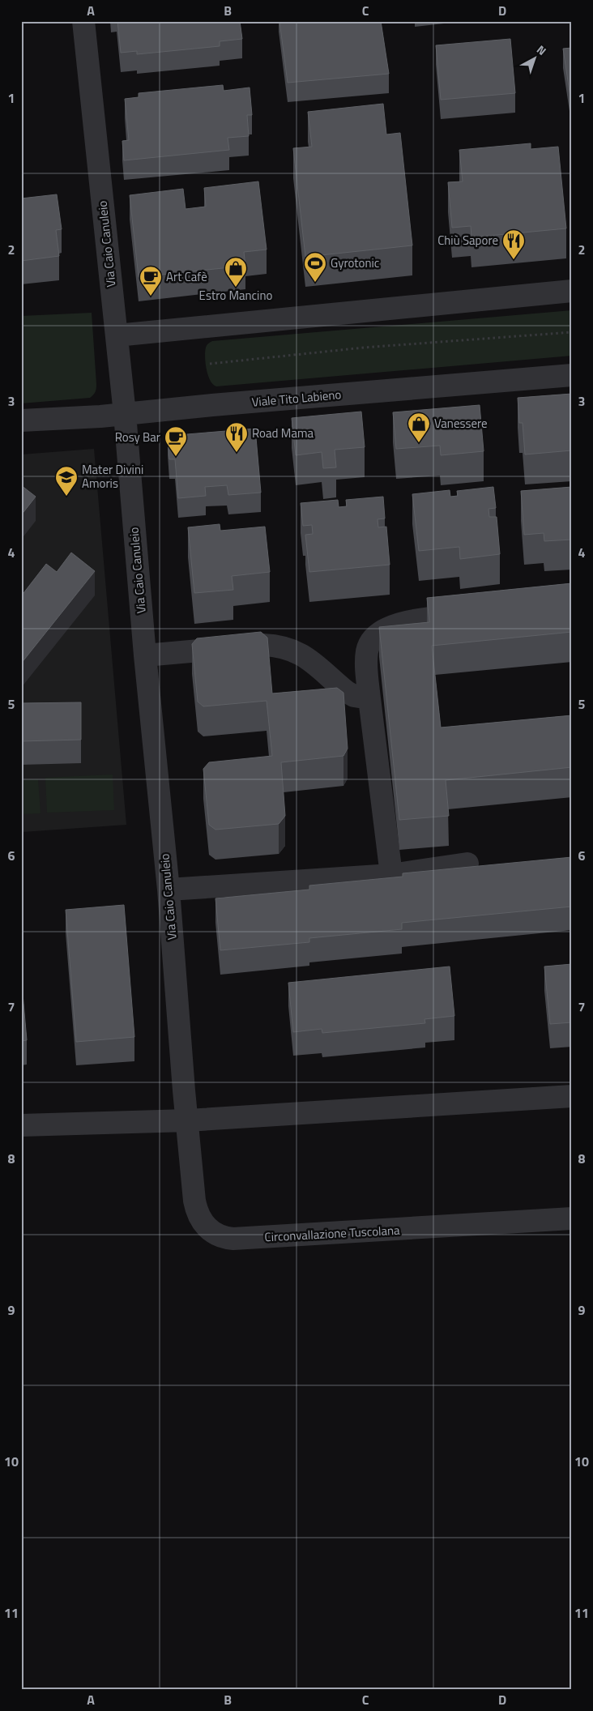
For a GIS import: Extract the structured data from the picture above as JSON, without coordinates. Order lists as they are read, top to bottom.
{
  "streets": {
    "street": ["Via Caio Canuleio", "Viale Tito Labieno", "Circonvallazione Tuscolana"]
  },
  "crossings": [
    ["Via Caio Canuleio", "Viale Tito Labieno"],
    ["Via Caio Canuleio", "Circonvallazione Tuscolana"]
  ],
  "places": {
    "restaurant": ["Chiù Sapore", "Road Mama"],
    "sports": ["Gyrotonic"],
    "shop": ["Estro Mancino", "Vanessere"],
    "cafe": ["Art Cafè", "Rosy Bar"],
    "school or university": ["Mater Divini Amoris"]
  },
  "north": "top right",
  "grid": {
    "columns": [
      "A",
      "B",
      "C",
      "D"
    ],
    "rows": [
      "1",
      "2",
      "3",
      "4",
      "5",
      "6",
      "7",
      "8",
      "9",
      "10",
      "11"
    ]
  }
}
